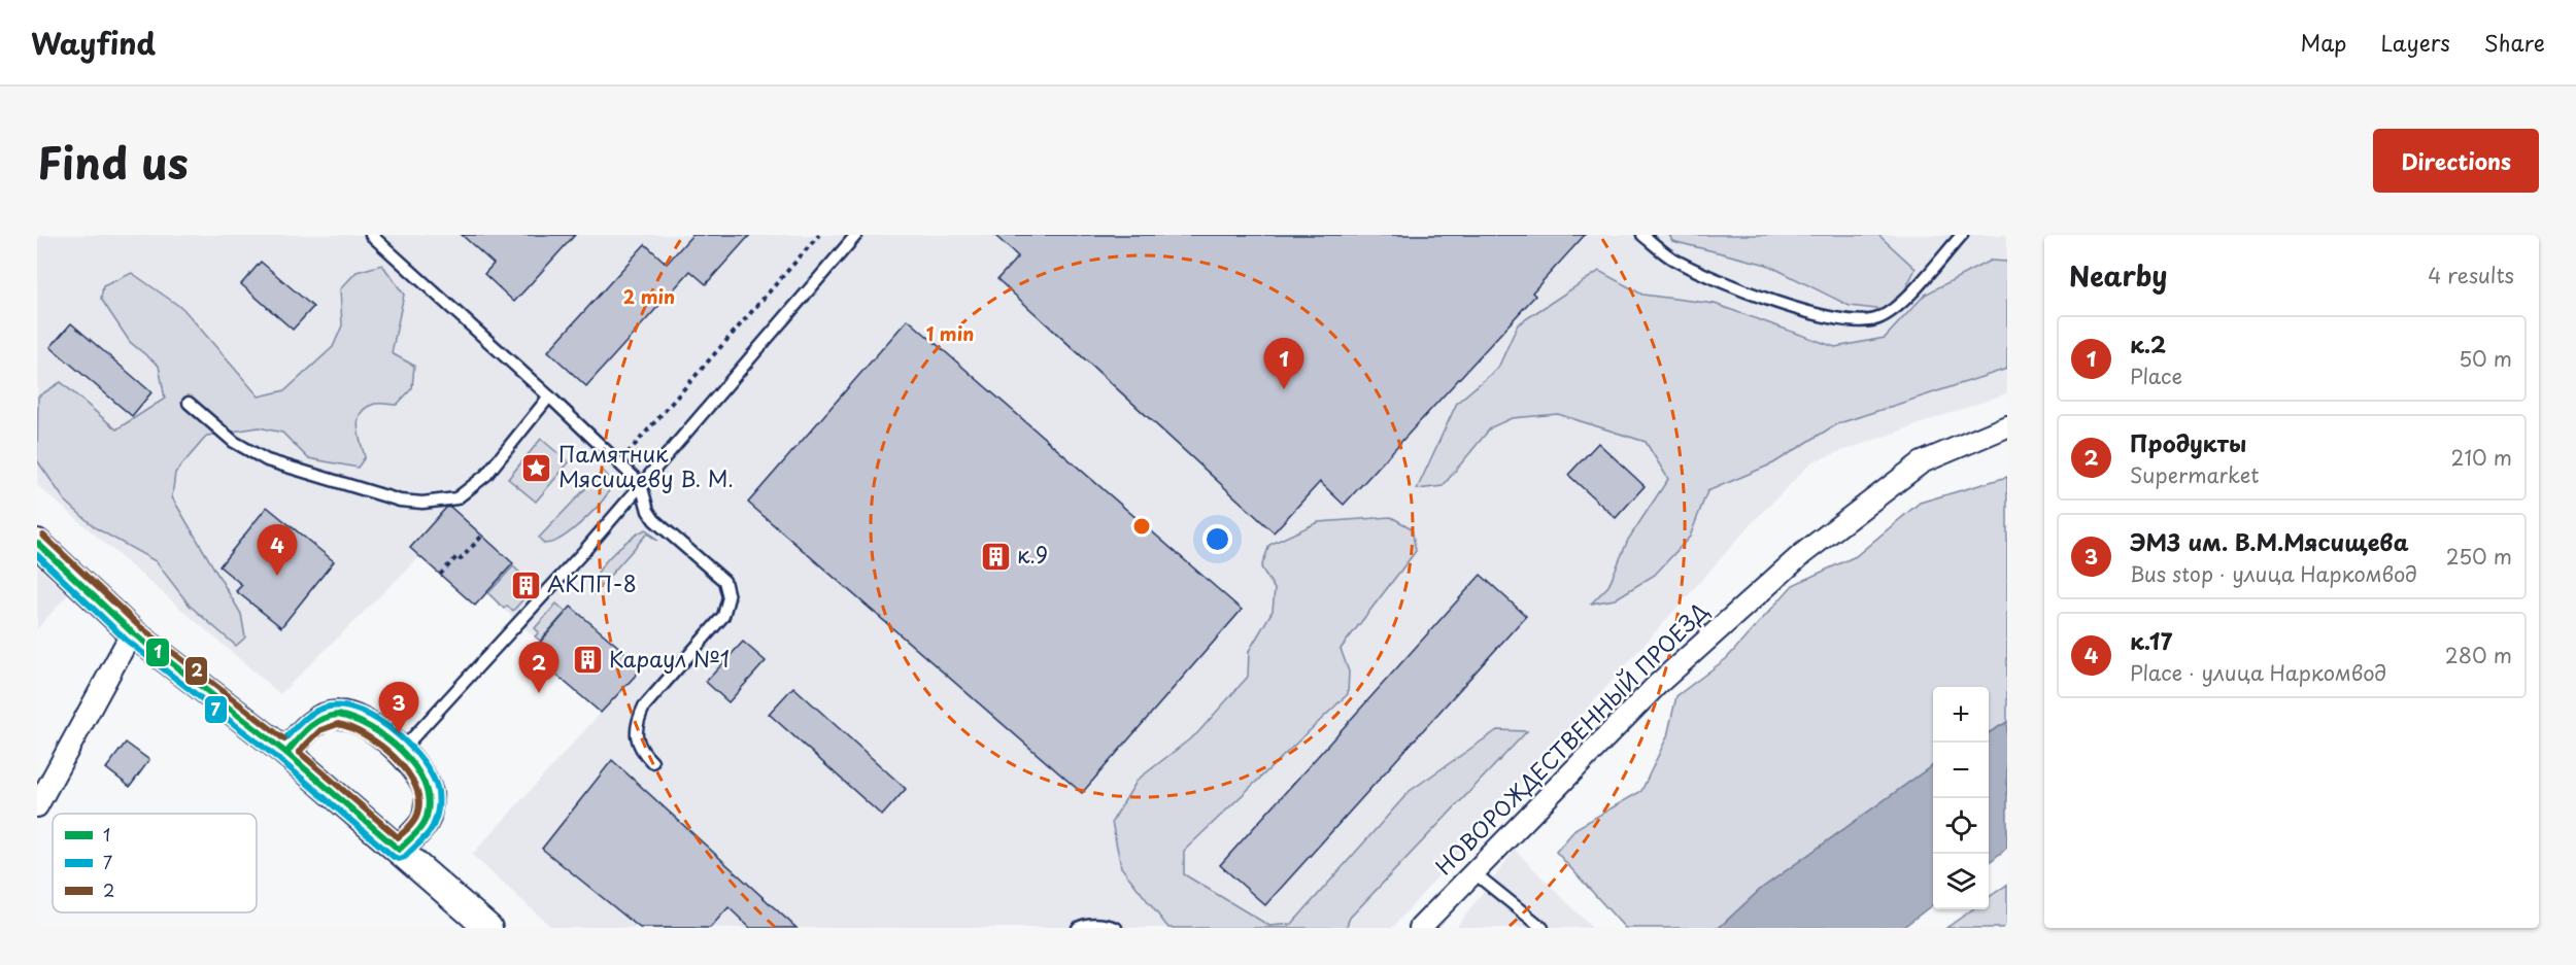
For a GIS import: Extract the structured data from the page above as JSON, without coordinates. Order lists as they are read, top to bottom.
{
  "streets": {
    "street": ["НОВОРОЖДЕСТВЕННЫЙ ПРОЕЗД"]
  },
  "places": {
    "place": ["Памятник Мясищеву В. М."],
    "building": ["к.9", "АКПП-8", "Караул №1"]
  },
  "lines": ["transit line 2", "transit line 1", "transit line 7"],
  "legend": ["1", "7", "2"],
  "page": {
    "header": "Wayfind",
    "nav": ["Map", "Layers", "Share"],
    "title": "Find us",
    "buttons": "Directions",
    "heading": ["Nearby", "4 results"],
    "list": [
      {
        "mark": "1",
        "name": "к.2",
        "note": "Place",
        "value": "50 m"
      },
      {
        "mark": "2",
        "name": "Продукты",
        "note": "Supermarket",
        "value": "210 m"
      },
      {
        "mark": "3",
        "name": "ЭМЗ им. В.М.Мясищева",
        "note": "Bus stop · улица Наркомвод",
        "value": "250 m"
      },
      {
        "mark": "4",
        "name": "к.17",
        "note": "Place · улица Наркомвод",
        "value": "280 m"
      }
    ],
    "pins": [
      "1",
      "4",
      "2",
      "3"
    ],
    "map_buttons": ["+", "−"]
  },
  "rings": ["2 min", "1 min"]
}
